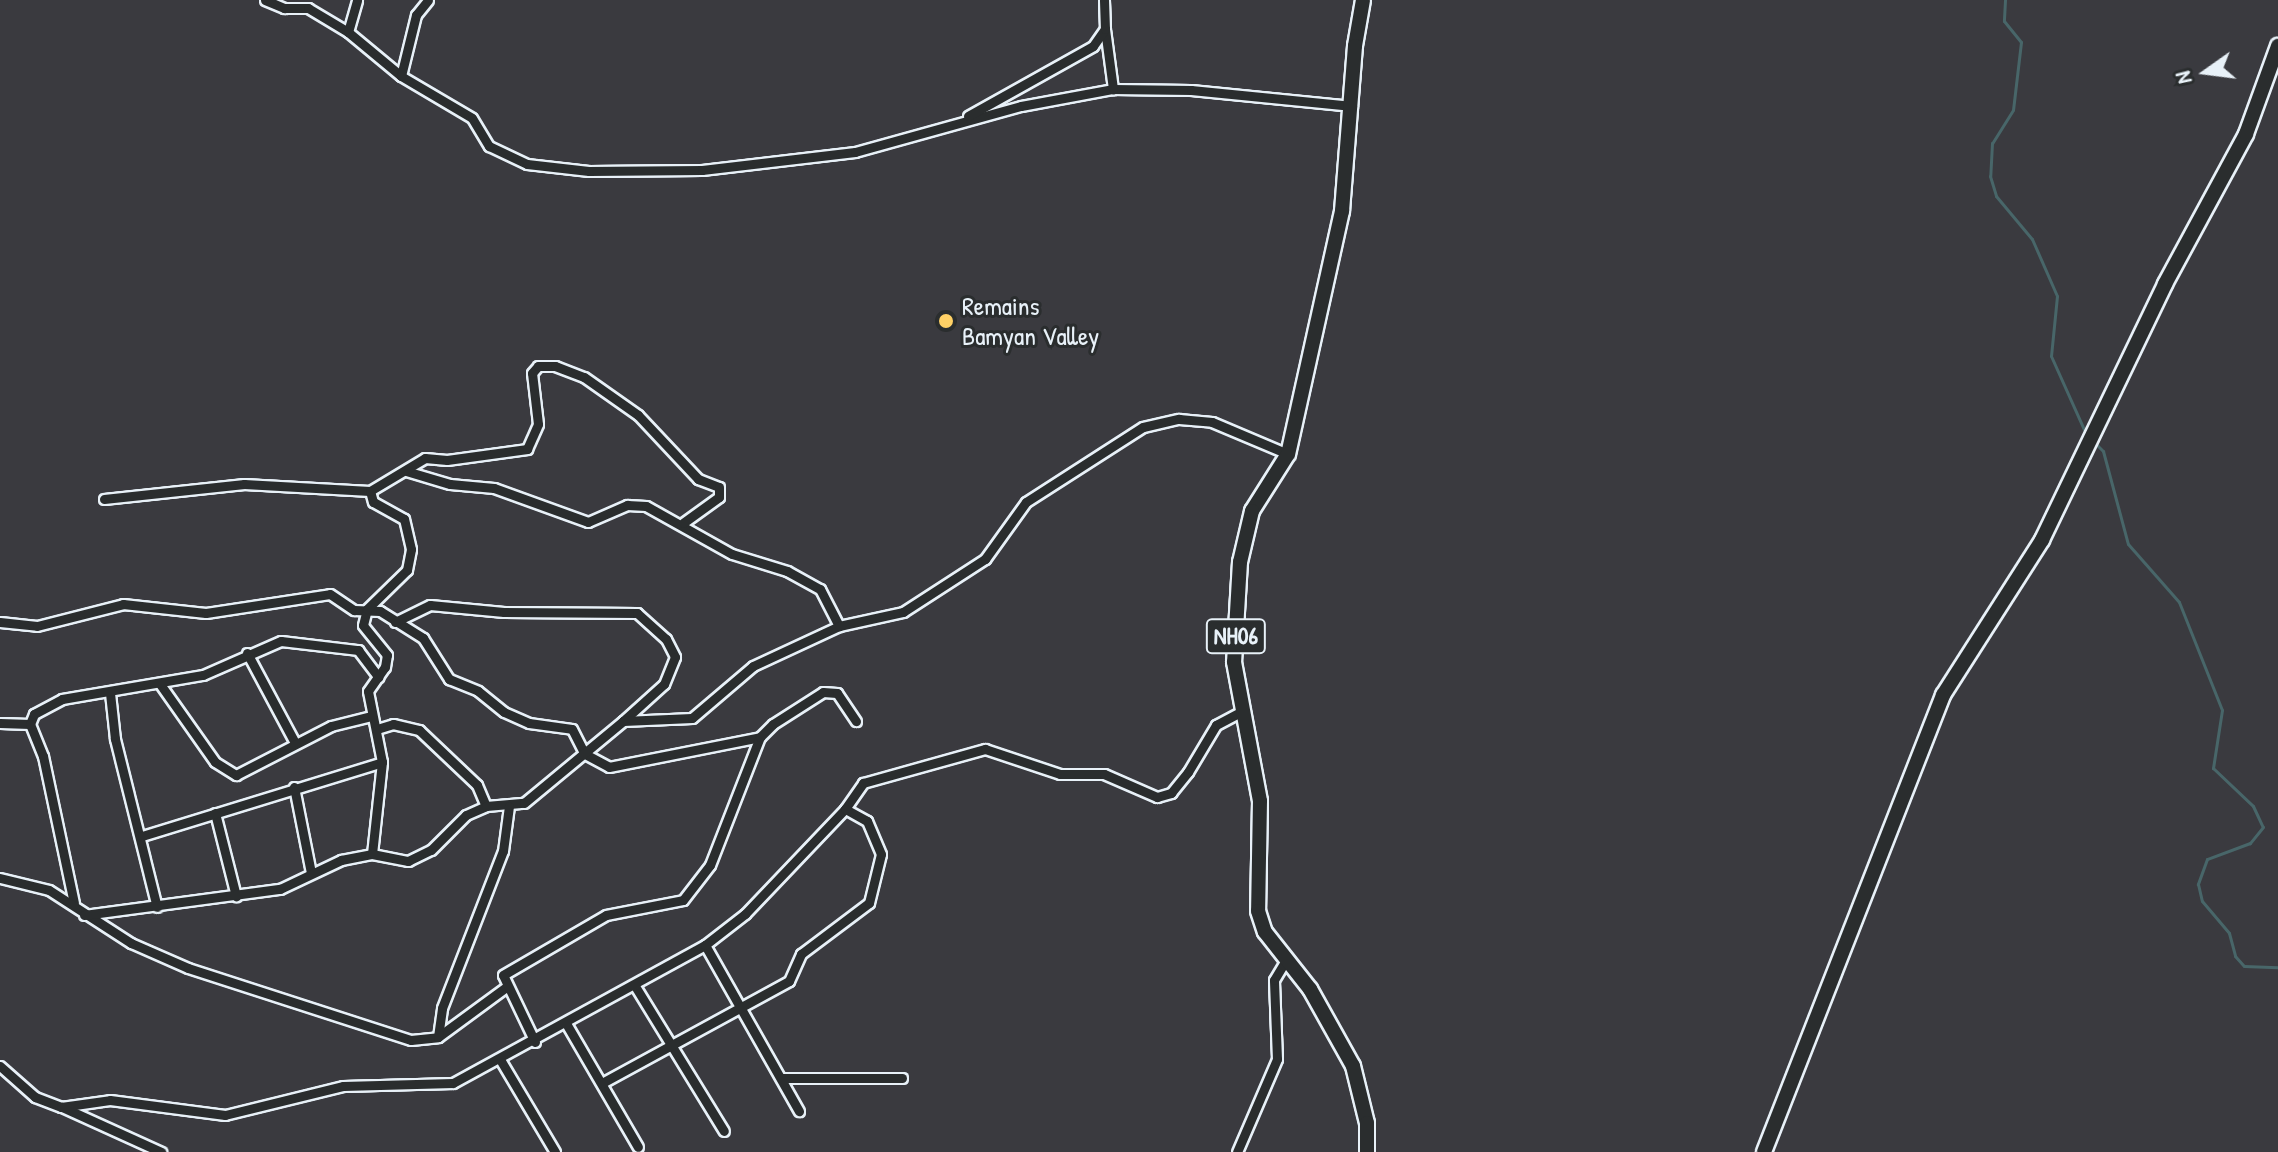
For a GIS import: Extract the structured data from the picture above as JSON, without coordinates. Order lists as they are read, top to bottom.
{
  "streets": {
    "main road": ["NH06"]
  },
  "places": ["Remains Bamyan Valley"],
  "north": "left"
}
